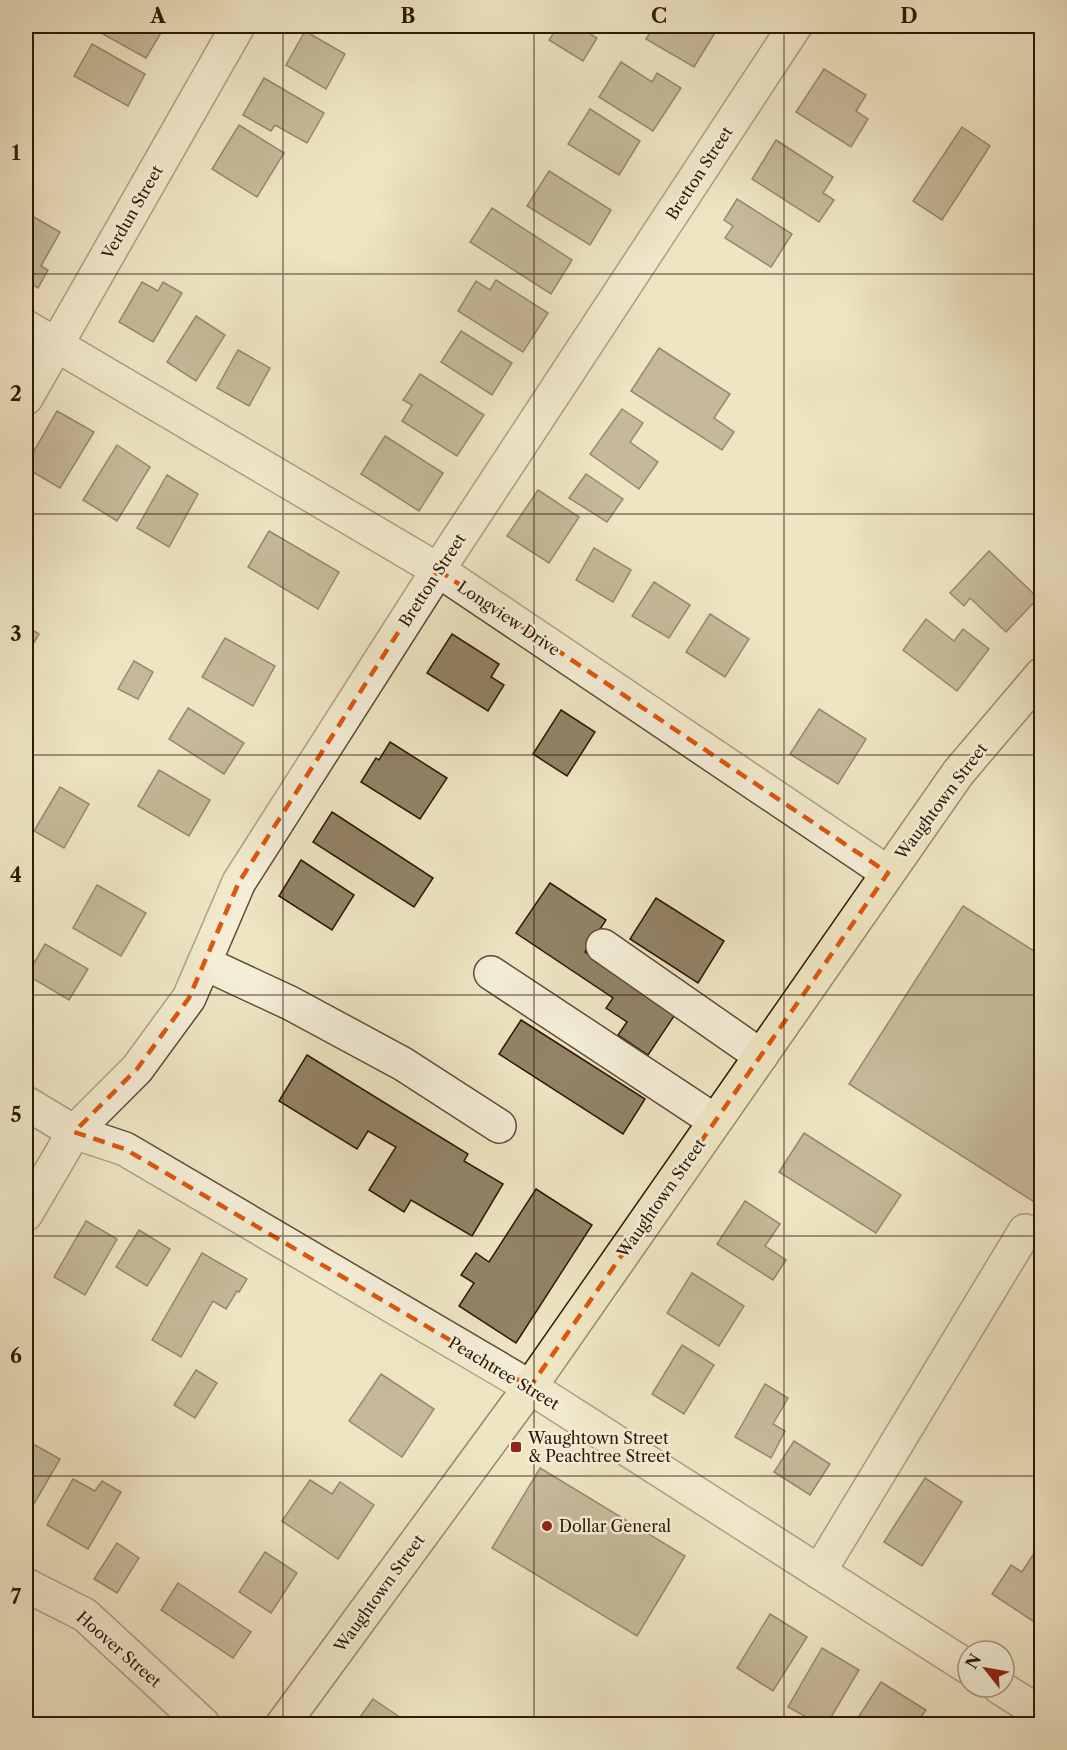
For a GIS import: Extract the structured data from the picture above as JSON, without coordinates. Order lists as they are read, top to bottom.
{
  "streets": {
    "main road": ["Waughtown Street"],
    "street": [
      "Bretton Street",
      "Verdun Street",
      "Longview Drive",
      "Peachtree Street",
      "Hoover Street"
    ]
  },
  "crossings": [
    ["Bretton Street", "Longview Drive"],
    ["Bretton Street", "Peachtree Street"],
    ["Verdun Street", "Longview Drive"],
    ["Longview Drive", "Waughtown Street"],
    ["Waughtown Street", "Peachtree Street"]
  ],
  "places": {
    "transit": ["Waughtown Street & Peachtree Street"],
    "other": ["Dollar General"]
  },
  "north": "top left",
  "grid": {
    "columns": [
      "A",
      "B",
      "C",
      "D"
    ],
    "rows": [
      "1",
      "2",
      "3",
      "4",
      "5",
      "6",
      "7"
    ]
  }
}
